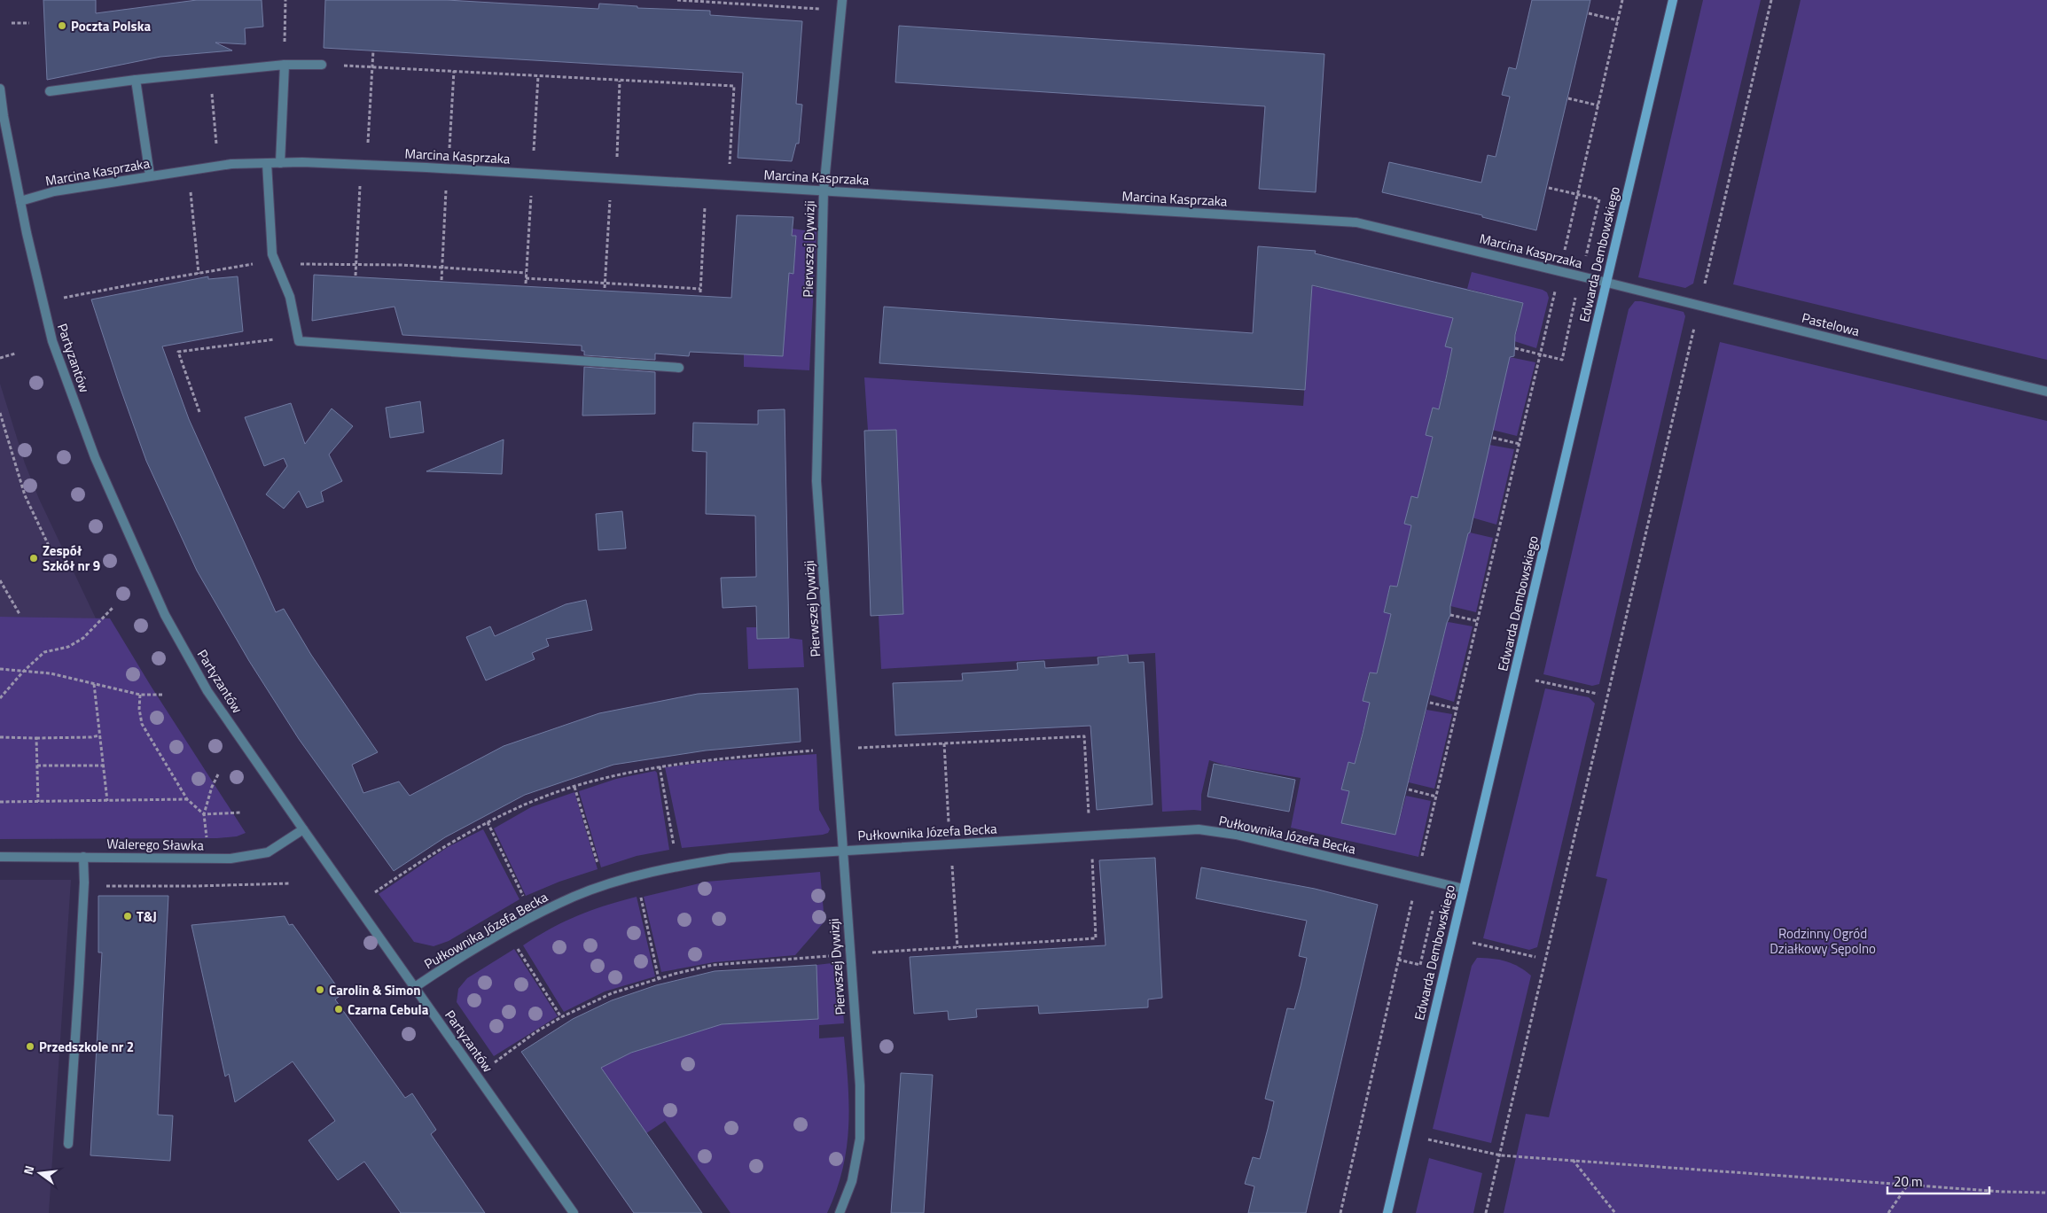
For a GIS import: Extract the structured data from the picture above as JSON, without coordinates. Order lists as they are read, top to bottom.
{
  "streets": {
    "street": [
      "Marcina Kasprzaka",
      "Pierwszej Dywizji",
      "Edwarda Dembowskiego",
      "Pastelowa",
      "Partyzantów",
      "Pułkownika Józefa Becka",
      "Walerego Sławka"
    ]
  },
  "crossings": [
    ["Marcina Kasprzaka", "Pierwszej Dywizji"],
    ["Marcina Kasprzaka", "Edwarda Dembowskiego"],
    ["Marcina Kasprzaka", "Pastelowa"],
    ["Marcina Kasprzaka", "Partyzantów"],
    ["Pierwszej Dywizji", "Pułkownika Józefa Becka"],
    ["Edwarda Dembowskiego", "Pastelowa"],
    ["Edwarda Dembowskiego", "Pułkownika Józefa Becka"],
    ["Partyzantów", "Pułkownika Józefa Becka"],
    ["Partyzantów", "Walerego Sławka"]
  ],
  "parks": ["Rodzinny Ogród Działkowy Sępolno"],
  "places": [
    "Poczta Polska",
    "Zespół Szkół nr 9",
    "T&J",
    "Carolin & Simon",
    "Czarna Cebula",
    "Przedszkole nr 2"
  ],
  "scale_bar": "20 m",
  "north": "left"
}
